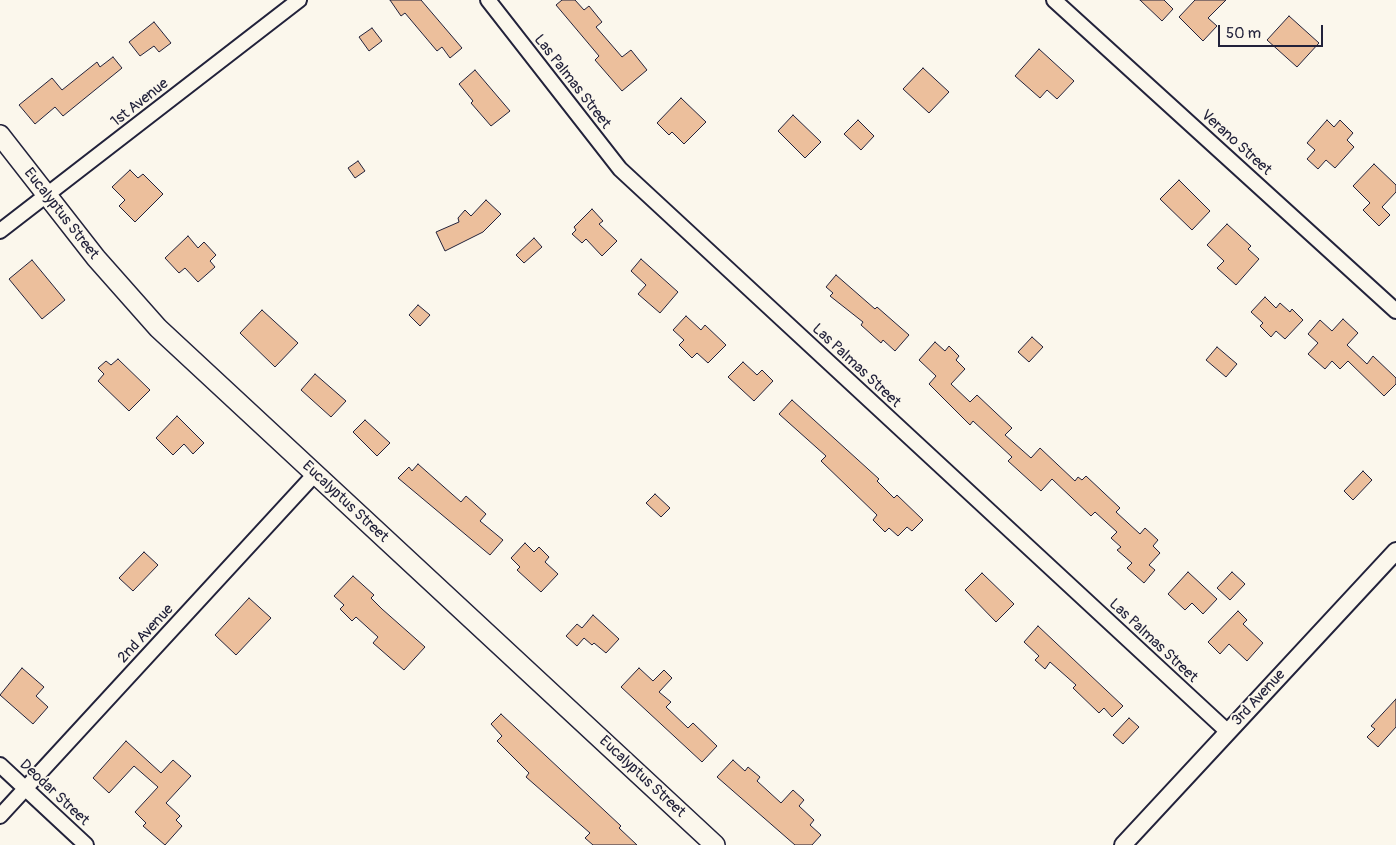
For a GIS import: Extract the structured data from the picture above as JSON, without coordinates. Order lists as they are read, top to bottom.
{
  "streets": {
    "main road": ["Eucalyptus Street"],
    "street": [
      "Las Palmas Street",
      "1st Avenue",
      "Verano Street",
      "2nd Avenue",
      "3rd Avenue",
      "Deodar Street"
    ]
  },
  "crossings": [
    ["Las Palmas Street", "3rd Avenue"],
    ["1st Avenue", "Eucalyptus Street"],
    ["Eucalyptus Street", "2nd Avenue"],
    ["2nd Avenue", "Deodar Street"]
  ],
  "scale_bar": "50 m"
}
